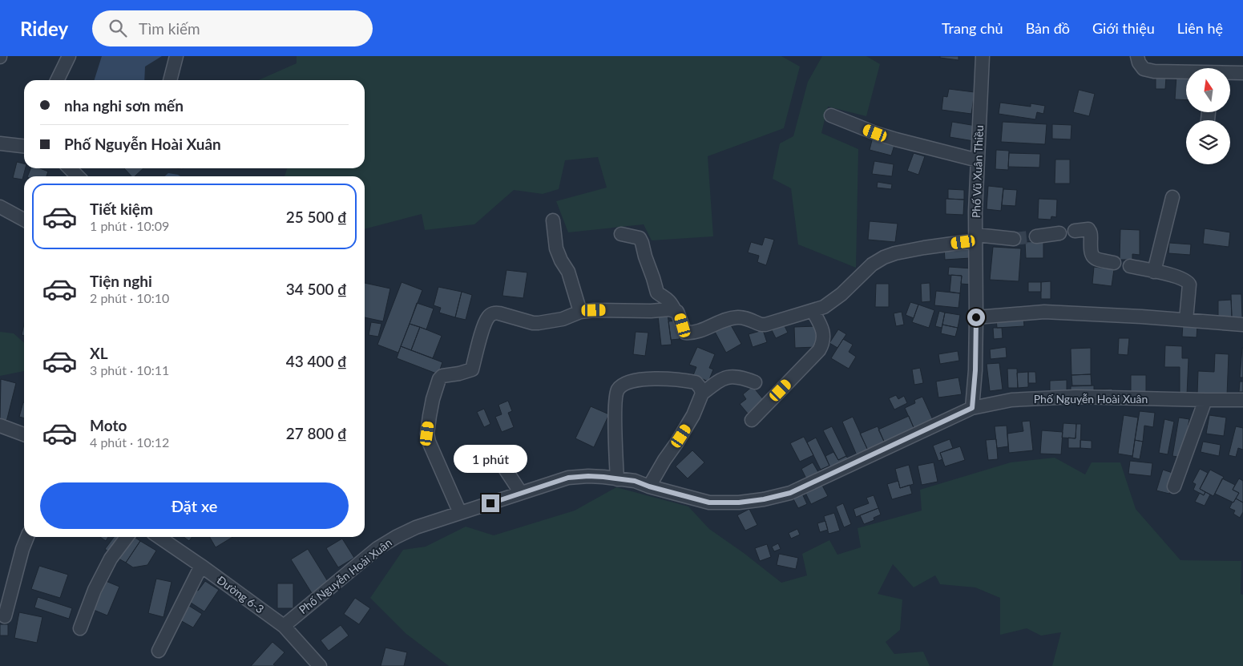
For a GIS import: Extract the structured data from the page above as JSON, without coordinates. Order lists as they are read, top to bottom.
{
  "streets": {
    "street": ["Phố Vũ Xuân Thiều", "Phố Nguyễn Hoài Xuân", "Đường 6-3"]
  },
  "crossings": [
    ["Phố Vũ Xuân Thiều", "Phố Nguyễn Hoài Xuân"],
    ["Phố Nguyễn Hoài Xuân", "Đường 6-3"]
  ],
  "north": "top",
  "page": {
    "header": "Ridey",
    "search": "Tìm kiếm",
    "nav": [
      "Trang chủ",
      "Bản đồ",
      "Giới thiệu",
      "Liên hệ"
    ],
    "banner": ["nha nghi sơn mến", "Phố Nguyễn Hoài Xuân"],
    "list": [
      {
        "name": "Tiết kiệm",
        "note": "1 phút · 10:09",
        "value": "25 500 ₫"
      },
      {
        "name": "Tiện nghi",
        "note": "2 phút · 10:10",
        "value": "34 500 ₫"
      },
      {
        "name": "XL",
        "note": "3 phút · 10:11",
        "value": "43 400 ₫"
      },
      {
        "name": "Moto",
        "note": "4 phút · 10:12",
        "value": "27 800 ₫"
      }
    ],
    "bubble": "1 phút",
    "buttons": "Đặt xe"
  }
}
